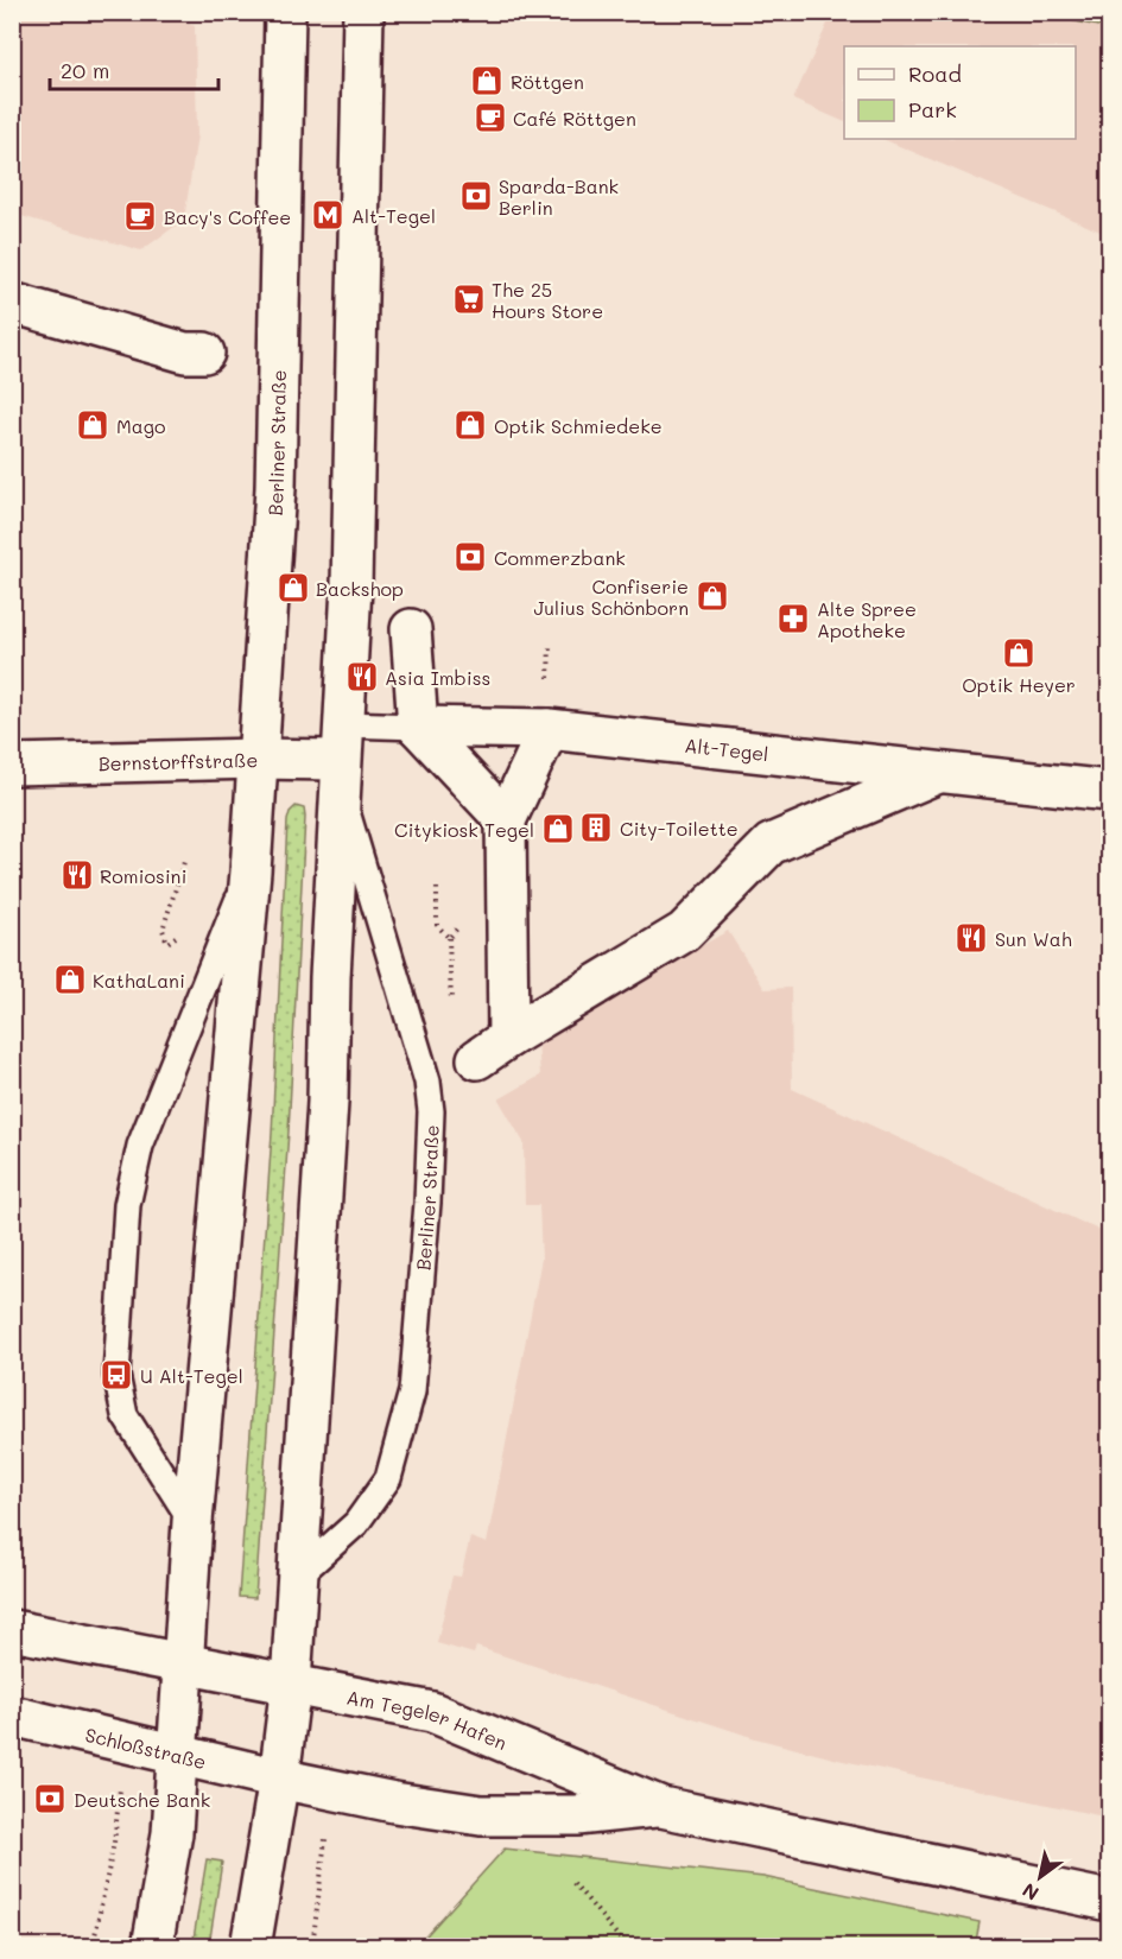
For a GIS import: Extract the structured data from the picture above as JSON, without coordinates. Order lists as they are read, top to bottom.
{
  "streets": {
    "main road": [
      "Berliner Straße",
      "Alt-Tegel",
      "Bernstorffstraße",
      "Am Tegeler Hafen",
      "Schloßstraße"
    ]
  },
  "crossings": [
    ["Berliner Straße", "Alt-Tegel"],
    ["Berliner Straße", "Bernstorffstraße"],
    ["Berliner Straße", "Am Tegeler Hafen"],
    ["Berliner Straße", "Schloßstraße"],
    ["Alt-Tegel", "Bernstorffstraße"],
    ["Am Tegeler Hafen", "Schloßstraße"]
  ],
  "places": {
    "shop": [
      "Röttgen",
      "Mago",
      "Optik Schmiedeke",
      "Backshop",
      "Confiserie Julius Schönborn",
      "Optik Heyer",
      "Citykiosk Tegel",
      "KathaLani"
    ],
    "cafe": ["Café Röttgen", "Bacy's Coffee"],
    "bank": ["Sparda-Bank Berlin", "Commerzbank", "Deutsche Bank"],
    "metro station": ["Alt-Tegel"],
    "supermarket": ["The 25 Hours Store"],
    "pharmacy": ["Alte Spree Apotheke"],
    "restaurant": ["Asia Imbiss", "Romiosini", "Sun Wah"],
    "building": ["City-Toilette"],
    "bus stop": ["U Alt-Tegel"]
  },
  "legend": ["Road", "Park"],
  "scale_bar": "20 m",
  "north": "bottom left"
}
